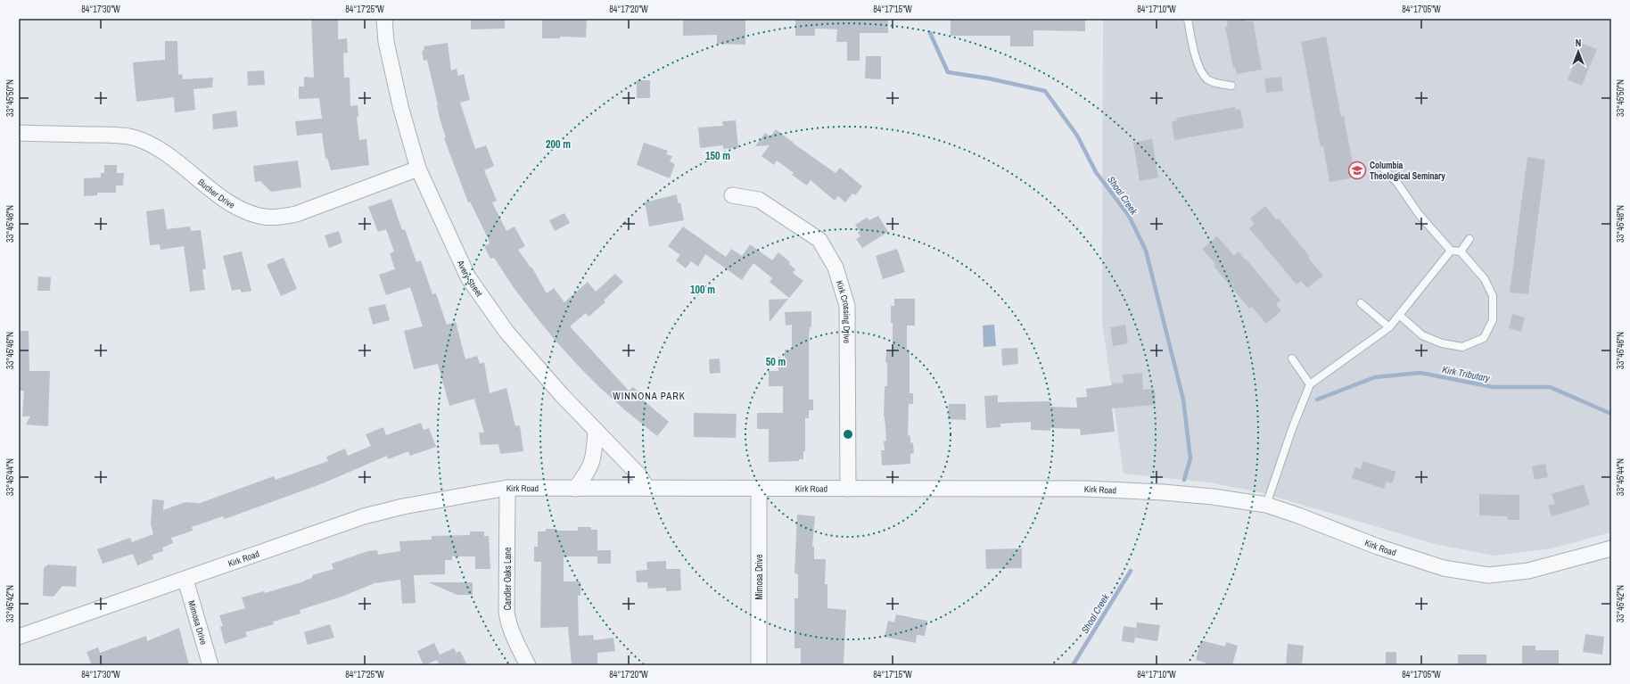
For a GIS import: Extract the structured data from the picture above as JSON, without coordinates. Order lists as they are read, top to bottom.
{
  "streets": {
    "street": [
      "Bucher Drive",
      "Avery Street",
      "Kirk Crossing Drive",
      "Kirk Road",
      "Mimosa Drive",
      "Candler Oaks Lane"
    ]
  },
  "crossings": [
    ["Bucher Drive", "Avery Street"],
    ["Avery Street", "Kirk Road"],
    ["Kirk Crossing Drive", "Kirk Road"],
    ["Kirk Road", "Mimosa Drive"],
    ["Kirk Road", "Candler Oaks Lane"]
  ],
  "districts": ["WINNONA PARK"],
  "water": ["Shoal Creek", "Kirk Tributary"],
  "places": {
    "school or university": ["Columbia Theological Seminary"]
  },
  "north": "top",
  "coordinates": [
    "84°17'30\"W",
    "84°17'25\"W",
    "84°17'20\"W",
    "84°17'15\"W",
    "84°17'10\"W",
    "84°17'05\"W",
    "33°45'50\"N",
    "33°45'48\"N",
    "33°45'46\"N",
    "33°45'44\"N",
    "33°45'42\"N"
  ],
  "rings": [
    "200 m",
    "150 m",
    "100 m",
    "50 m"
  ]
}
